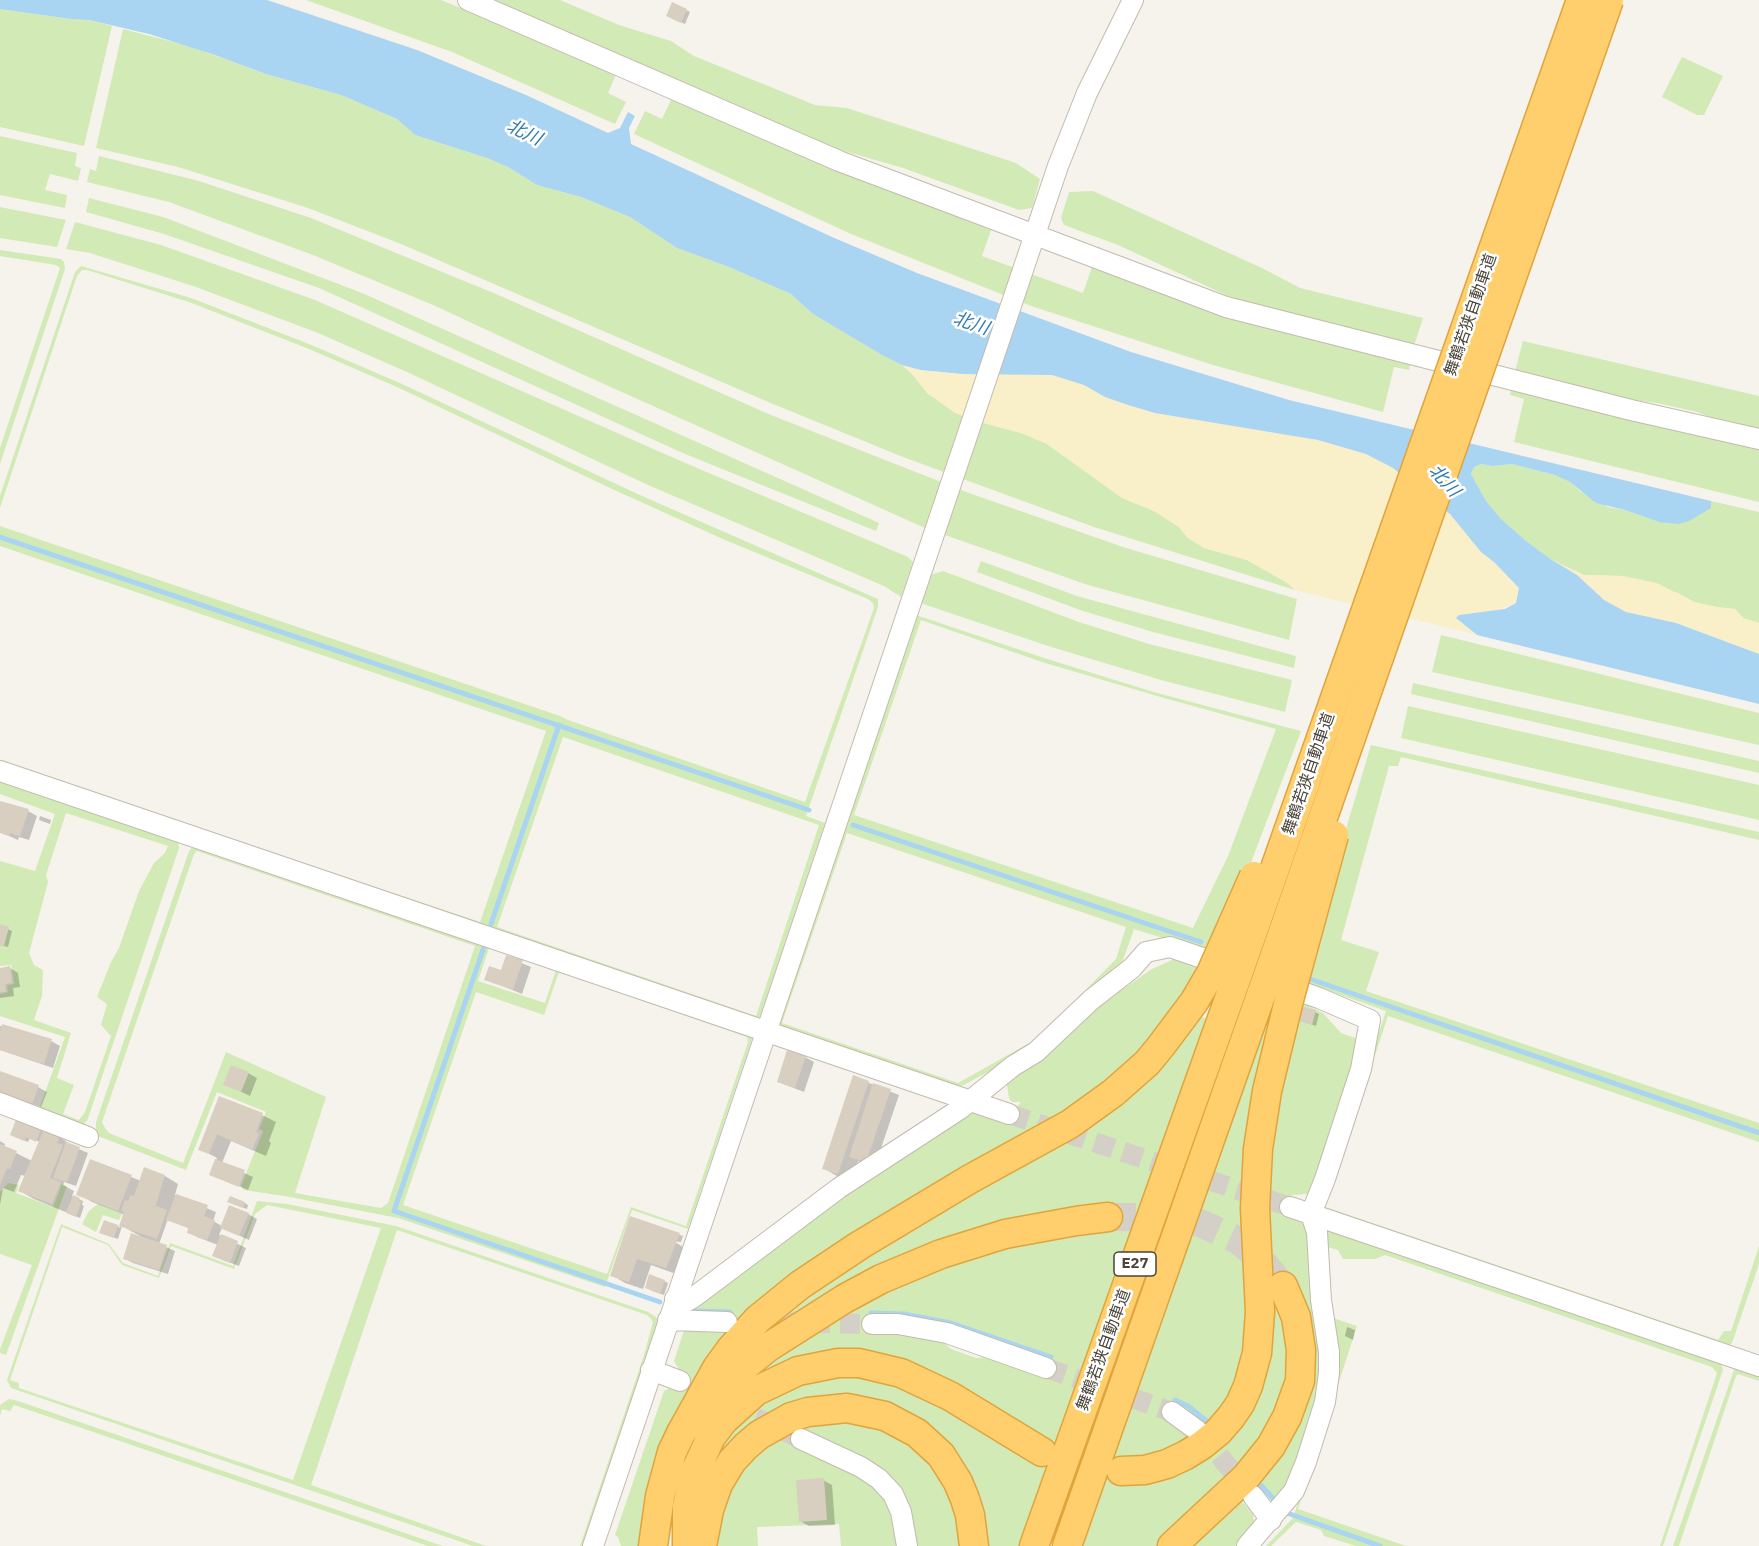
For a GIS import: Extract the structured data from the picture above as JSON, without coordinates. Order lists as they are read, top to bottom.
{
  "streets": {
    "highway": ["舞鶴若狭自動車道", "E27"]
  },
  "water": ["北川"]
}
